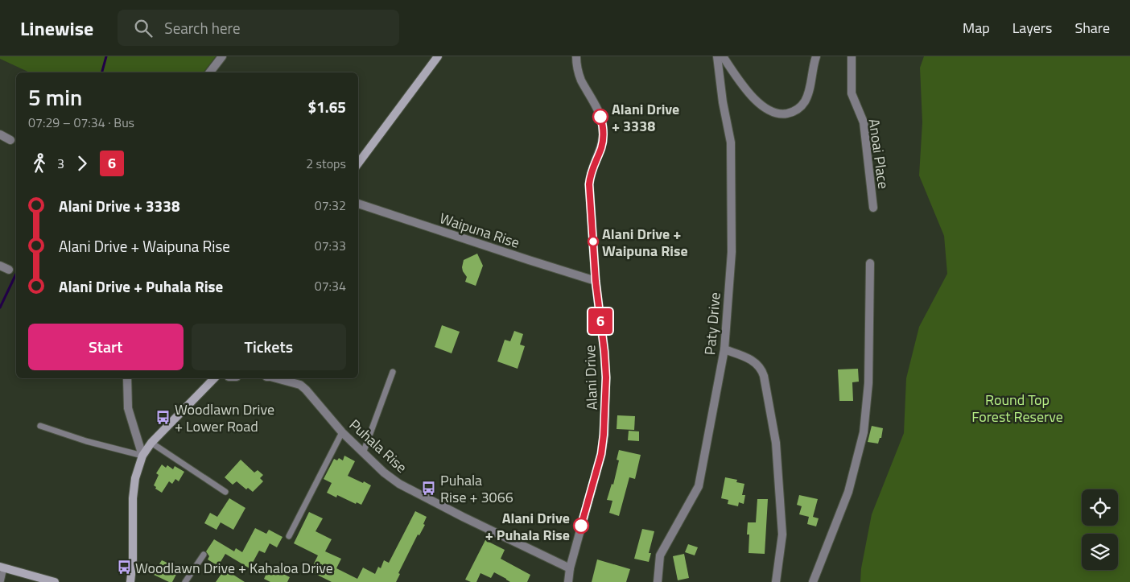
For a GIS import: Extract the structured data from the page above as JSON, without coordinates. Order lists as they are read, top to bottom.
{
  "streets": {
    "street": [
      "Anoai Place",
      "Waipuna Rise",
      "Paty Drive",
      "Alani Drive",
      "Puhala Rise"
    ]
  },
  "crossings": [
    ["Waipuna Rise", "Alani Drive"],
    ["Alani Drive", "Puhala Rise"]
  ],
  "parks": ["Round Top Forest Reserve"],
  "places": {
    "other": ["Alani Drive + 3338", "Alani Drive + Waipuna Rise", "Alani Drive + Puhala Rise"],
    "bus stop": ["Woodlawn Drive + Lower Road", "Puhala Rise + 3066", "Woodlawn Drive + Kahaloa Drive"]
  },
  "lines": ["bus line 6"],
  "page": {
    "header": "Linewise",
    "search": "Search here",
    "nav": ["Map", "Layers", "Share"],
    "on_map": "6",
    "heading": ["5 min", "07:29 – 07:34 · Bus", "$1.65"],
    "legs": ["3", "6", "2 stops"],
    "list": [
      {
        "name": "Alani Drive + 3338",
        "value": "07:32"
      },
      {
        "name": "Alani Drive + Waipuna Rise",
        "value": "07:33"
      },
      {
        "name": "Alani Drive + Puhala Rise",
        "value": "07:34"
      }
    ],
    "buttons": ["Start", "Tickets"]
  }
}
